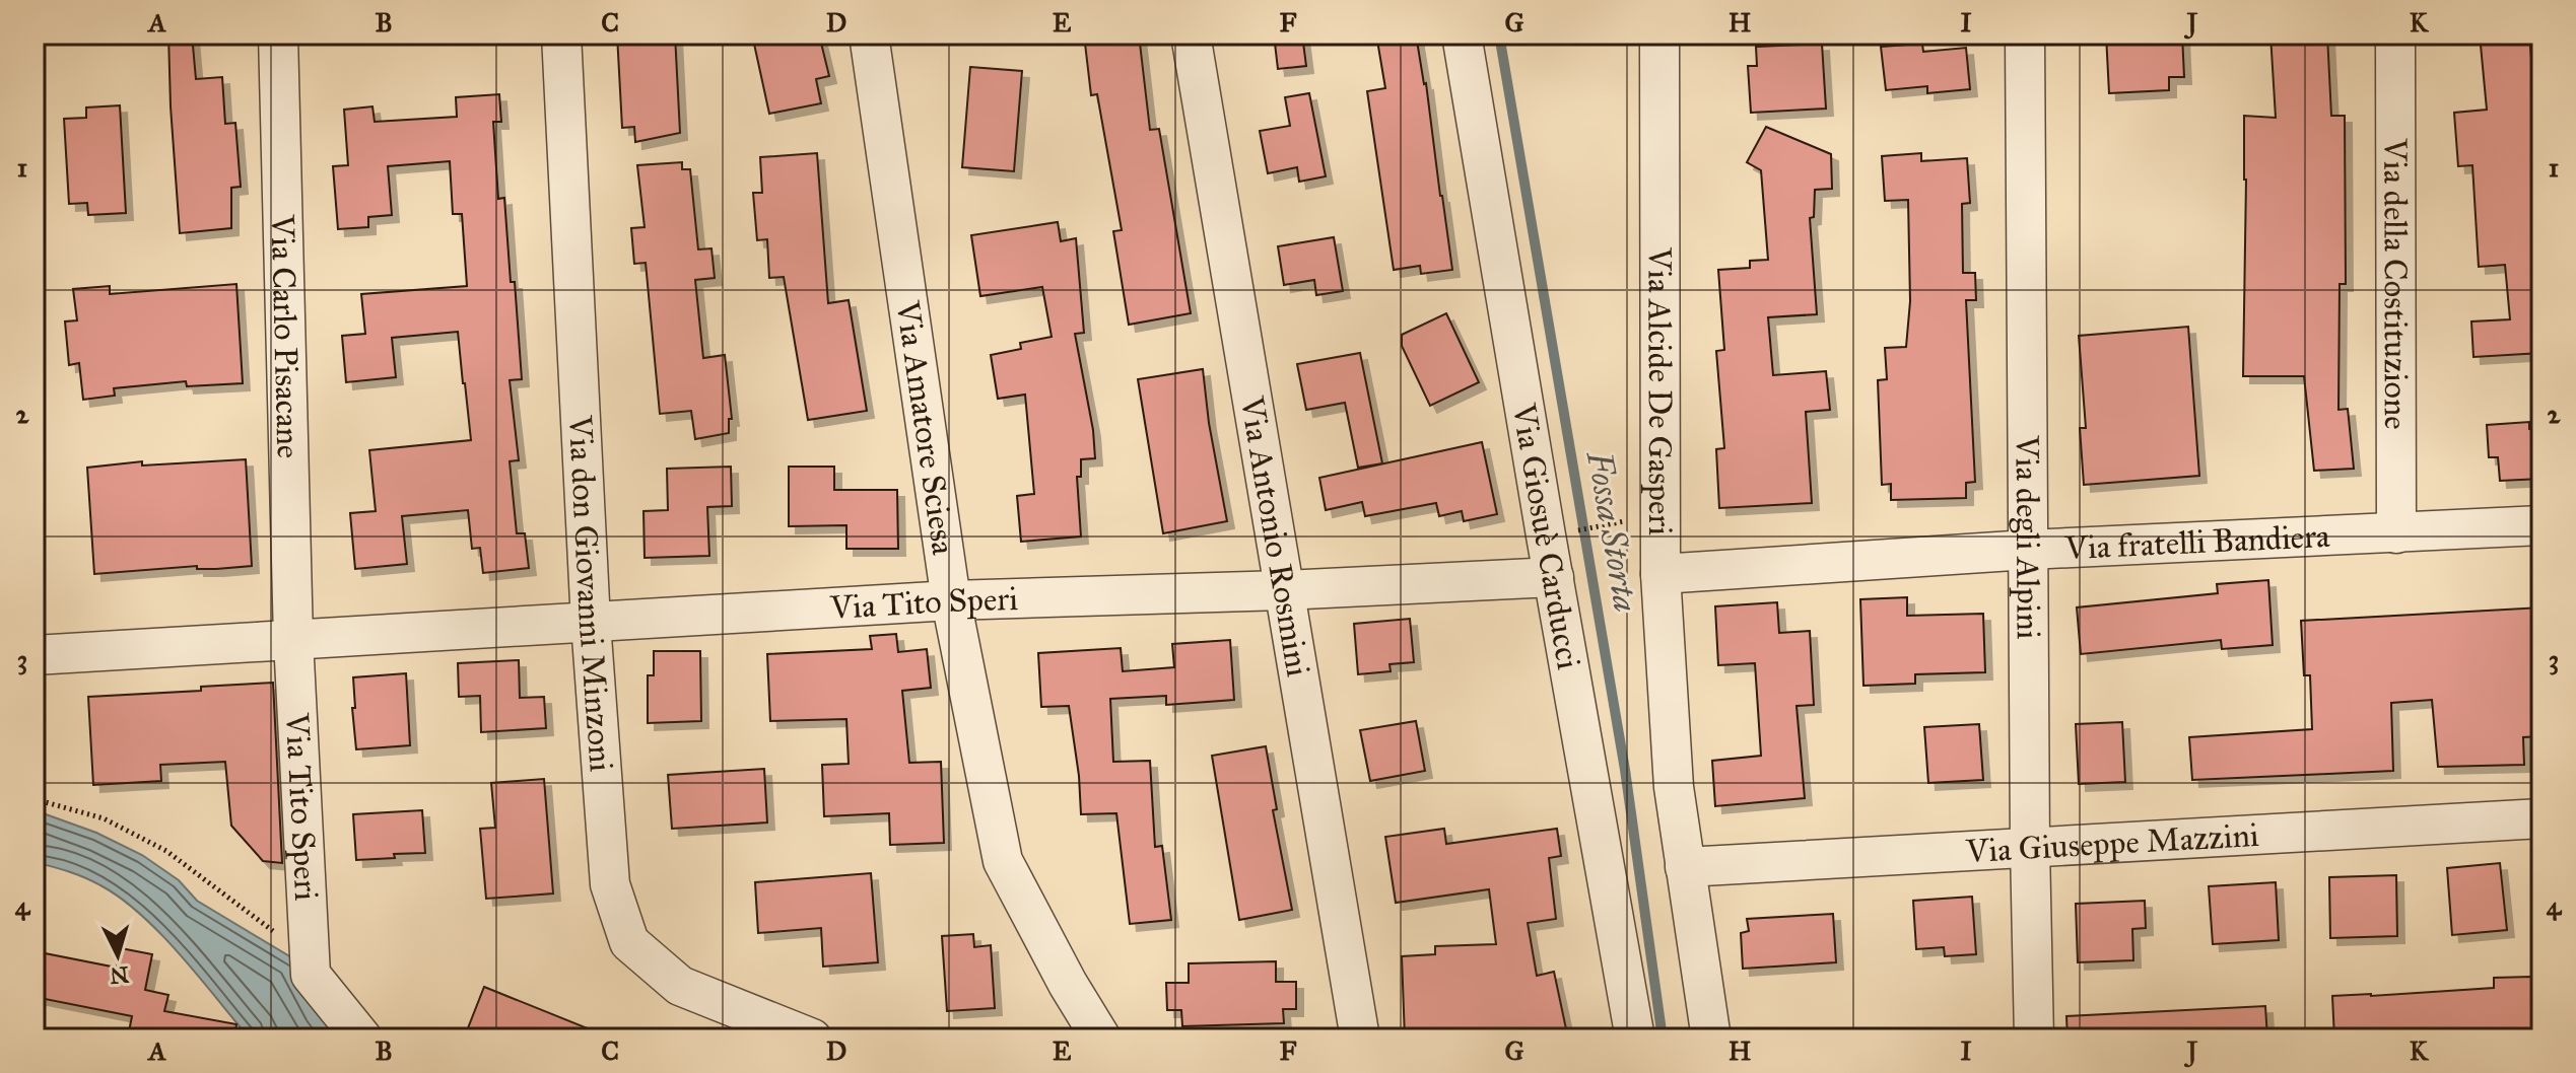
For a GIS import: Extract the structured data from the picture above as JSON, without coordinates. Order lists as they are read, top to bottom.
{
  "streets": {
    "street": [
      "Via della Costituzione",
      "Via Carlo Pisacane",
      "Via Alcide De Gasperi",
      "Via Amatore Sciesa",
      "Via Antonio Rosmini",
      "Via Giosuè Carducci",
      "Via degli Alpini",
      "Via fratelli Bandiera",
      "Via don Giovanni Minzoni",
      "Via Tito Speri",
      "Via Giuseppe Mazzini"
    ]
  },
  "crossings": [
    ["Via della Costituzione", "Via fratelli Bandiera"],
    ["Via Carlo Pisacane", "Via Tito Speri"],
    ["Via Alcide De Gasperi", "Via fratelli Bandiera"],
    ["Via Alcide De Gasperi", "Via Giuseppe Mazzini"],
    ["Via Amatore Sciesa", "Via Tito Speri"],
    ["Via Antonio Rosmini", "Via Tito Speri"],
    ["Via Giosuè Carducci", "Via Tito Speri"],
    ["Via degli Alpini", "Via fratelli Bandiera"],
    ["Via degli Alpini", "Via Giuseppe Mazzini"],
    ["Via don Giovanni Minzoni", "Via Tito Speri"]
  ],
  "water": ["Fossa Storta"],
  "north": "bottom",
  "grid": {
    "columns": [
      "A",
      "B",
      "C",
      "D",
      "E",
      "F",
      "G",
      "H",
      "I",
      "J",
      "K"
    ],
    "rows": [
      "1",
      "2",
      "3",
      "4"
    ]
  }
}
